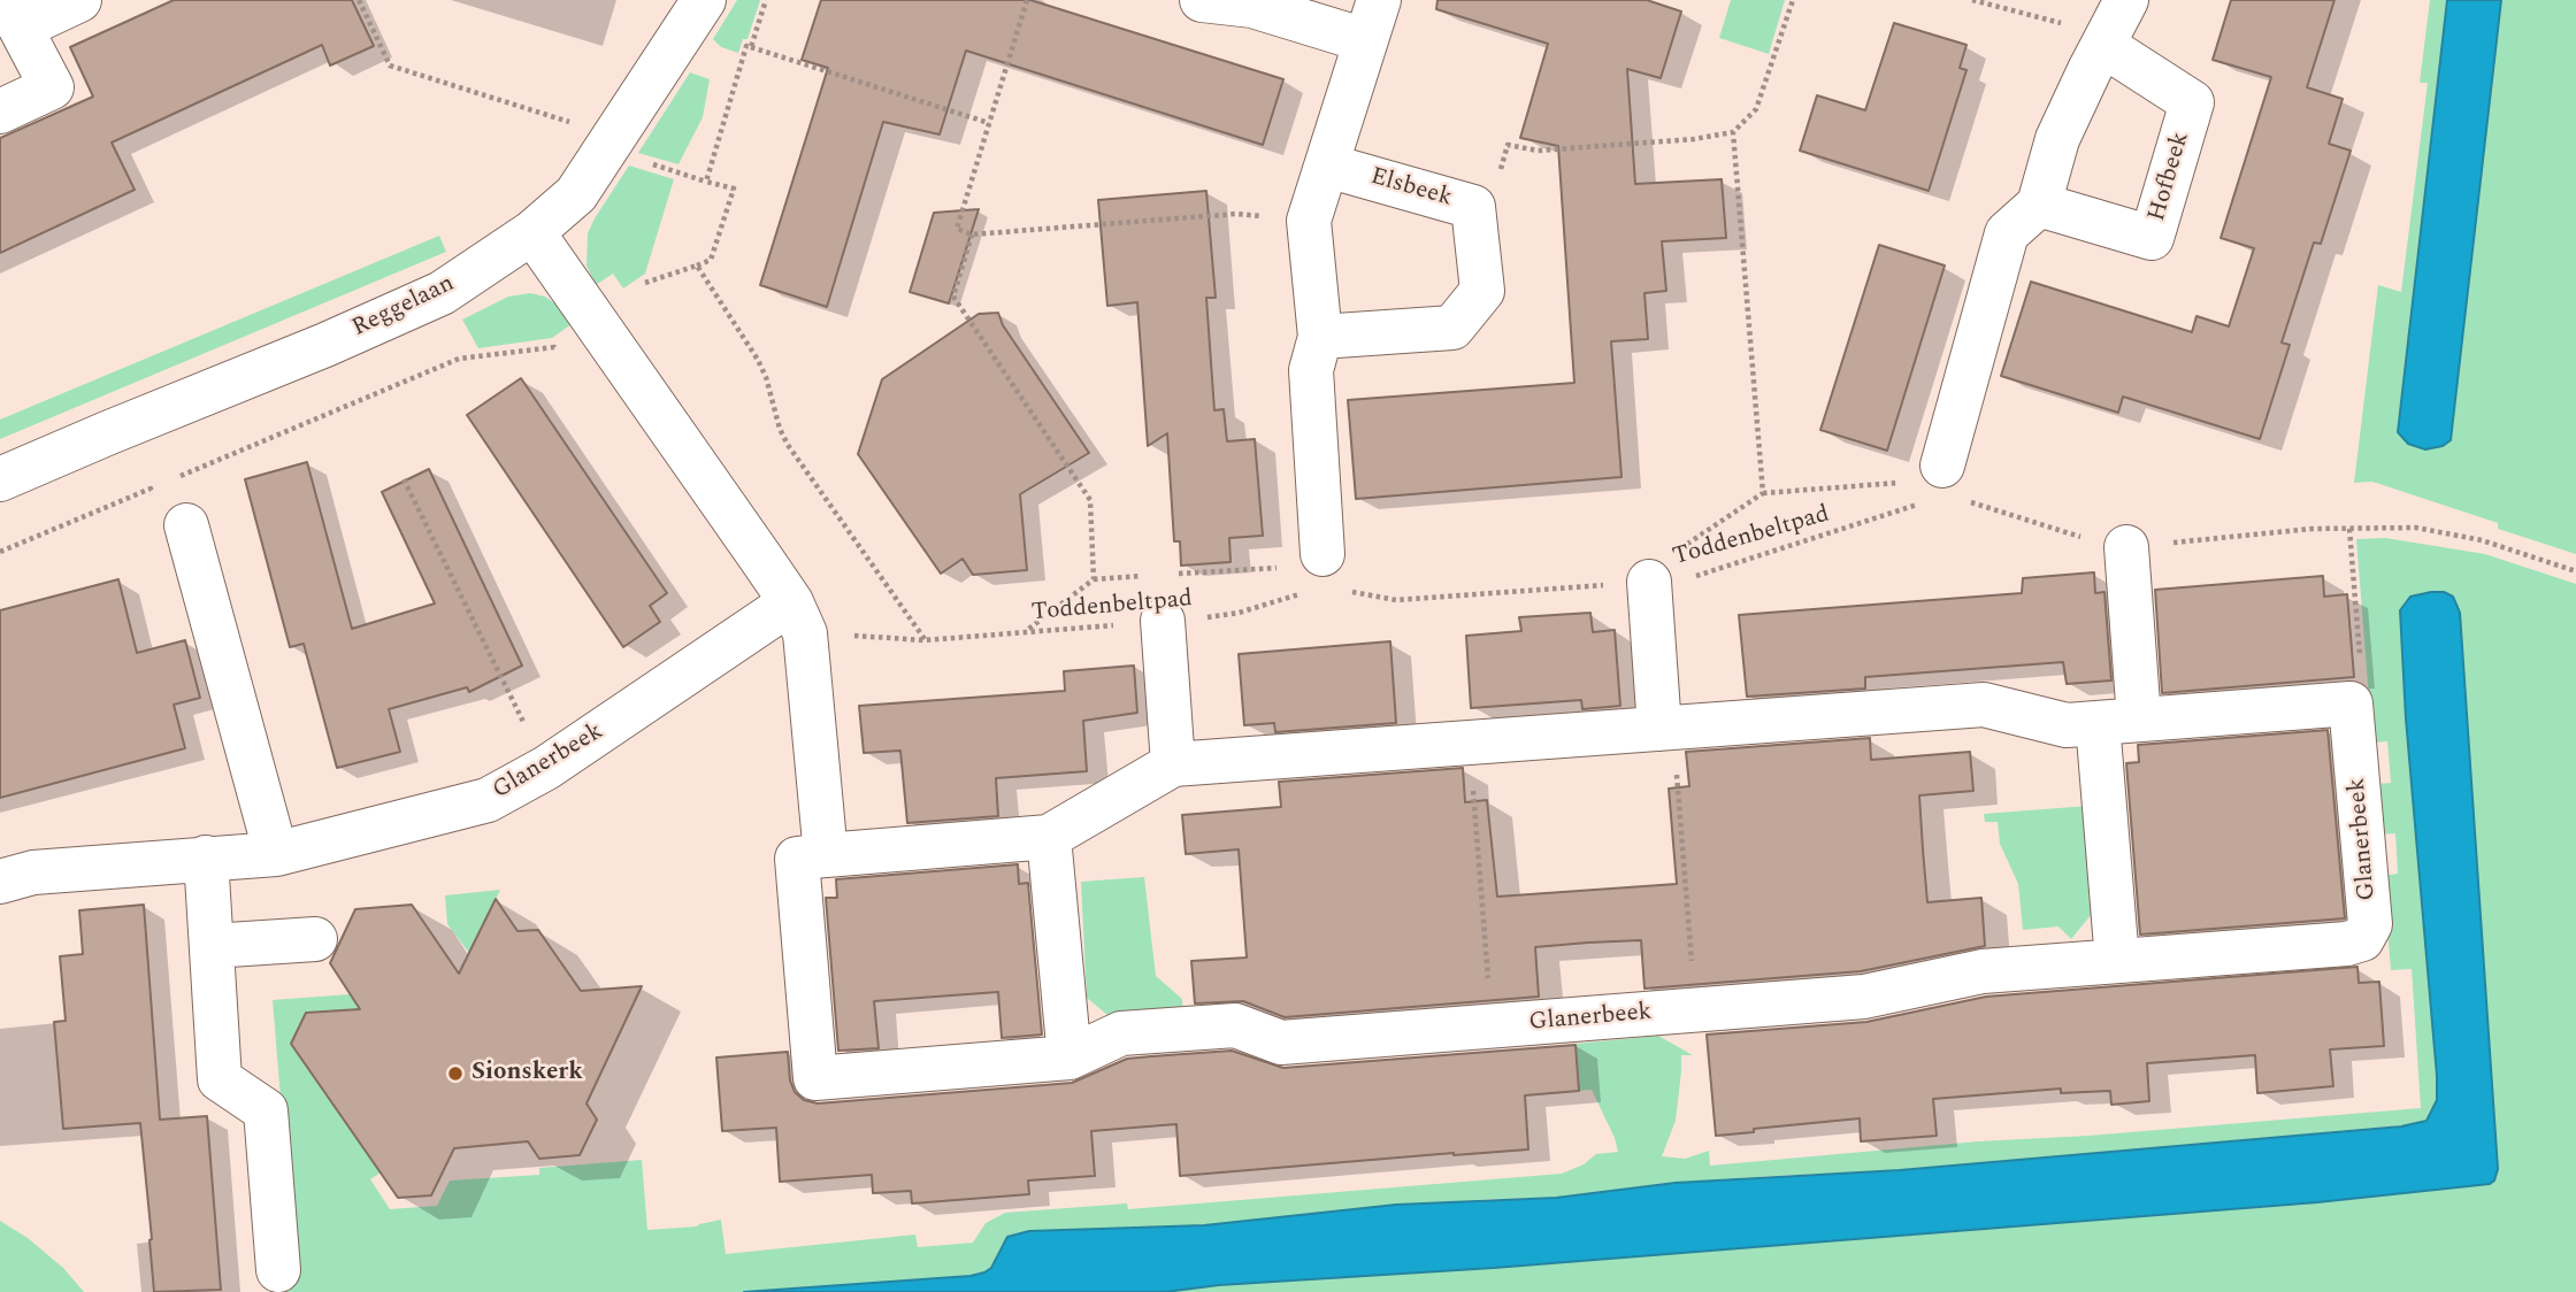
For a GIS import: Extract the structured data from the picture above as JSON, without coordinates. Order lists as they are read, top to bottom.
{
  "streets": {
    "street": [
      "Hofbeek",
      "Elsbeek",
      "Reggelaan",
      "Glanerbeek"
    ],
    "path": ["Toddenbeltpad"]
  },
  "crossings": [
    ["Toddenbeltpad", "Glanerbeek"]
  ],
  "places": ["Sionskerk"]
}
